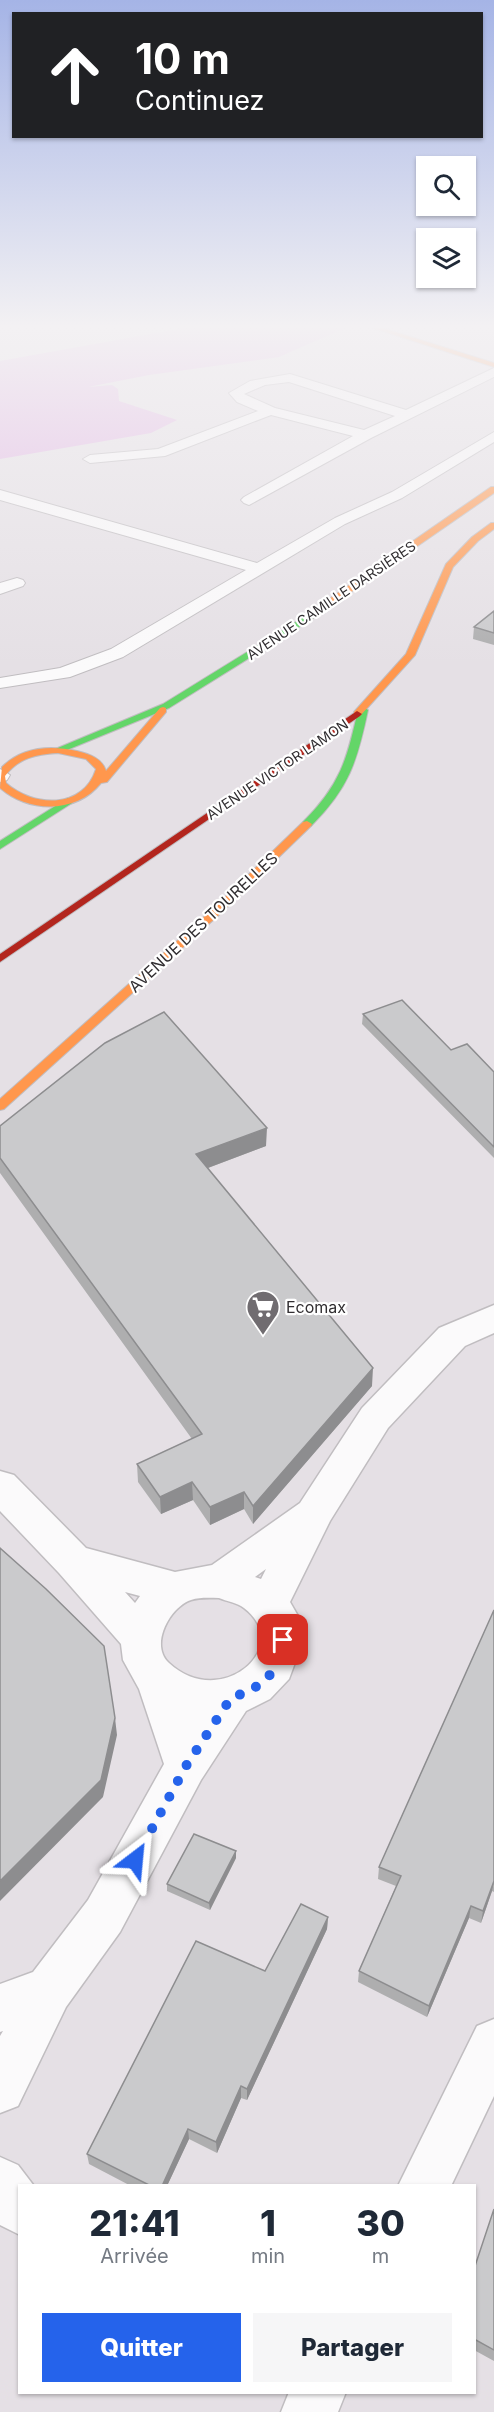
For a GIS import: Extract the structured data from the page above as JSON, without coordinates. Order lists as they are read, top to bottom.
{
  "streets": {
    "street": ["AVENUE CAMILLE DARSIÈRES", "AVENUE VICTOR LAMON", "AVENUE DES TOURELLES"]
  },
  "crossings": [
    ["AVENUE VICTOR LAMON", "AVENUE DES TOURELLES"]
  ],
  "places": {
    "supermarket": ["Ecomax"]
  },
  "page": {
    "turn": ["10 m", "Continuez"],
    "eta": [
      "21:41",
      "Arrivée",
      "1",
      "min",
      "30",
      "m"
    ],
    "buttons": ["Quitter", "Partager"]
  }
}
